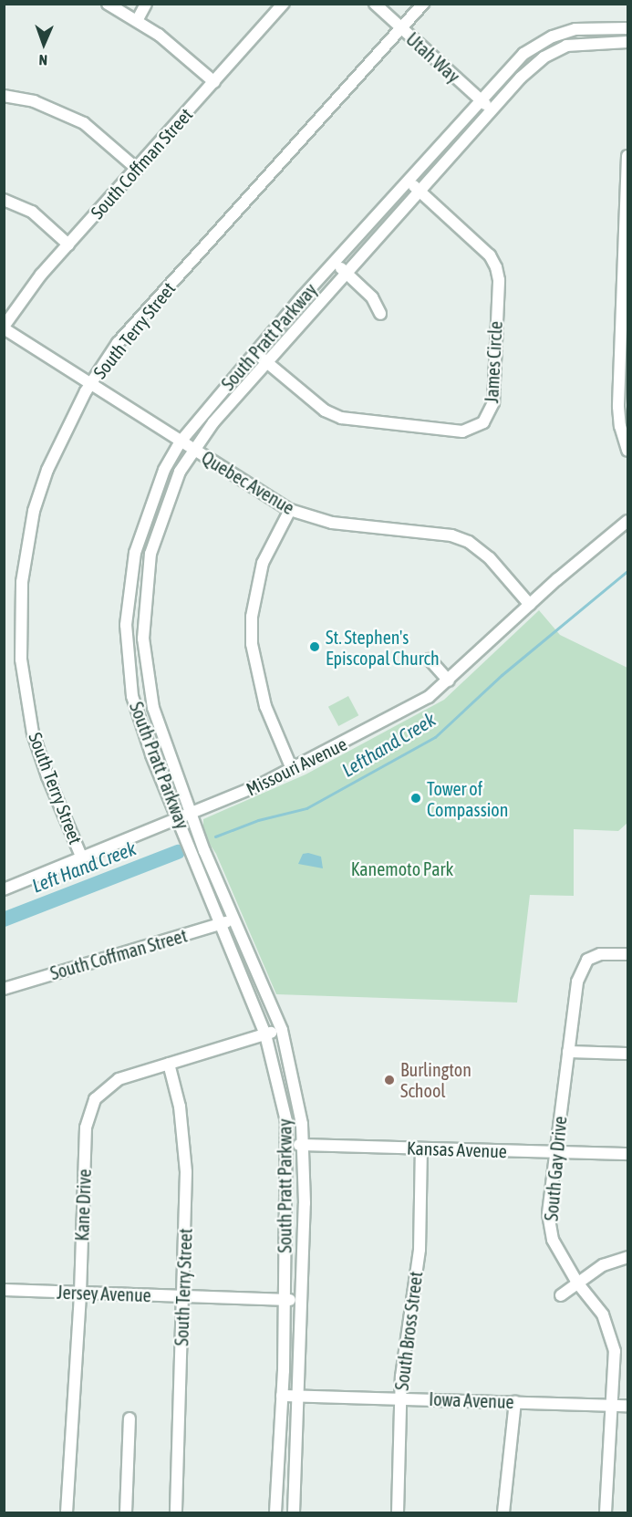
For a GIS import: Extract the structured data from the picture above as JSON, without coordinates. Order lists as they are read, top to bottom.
{
  "streets": {
    "street": [
      "Utah Way",
      "South Coffman Street",
      "South Terry Street",
      "South Pratt Parkway",
      "James Circle",
      "Quebec Avenue",
      "Missouri Avenue",
      "Kansas Avenue",
      "South Gay Drive",
      "Kane Drive",
      "Jersey Avenue",
      "South Bross Street",
      "Iowa Avenue"
    ]
  },
  "crossings": [
    ["Utah Way", "South Terry Street"],
    ["Utah Way", "South Pratt Parkway"],
    ["South Coffman Street", "South Pratt Parkway"],
    ["South Coffman Street", "Quebec Avenue"],
    ["South Terry Street", "Quebec Avenue"],
    ["South Terry Street", "Missouri Avenue"],
    ["South Terry Street", "Kane Drive"],
    ["South Terry Street", "Jersey Avenue"],
    ["South Pratt Parkway", "James Circle"],
    ["South Pratt Parkway", "Quebec Avenue"],
    ["South Pratt Parkway", "Missouri Avenue"],
    ["South Pratt Parkway", "Kansas Avenue"],
    ["South Pratt Parkway", "Kane Drive"],
    ["South Pratt Parkway", "Jersey Avenue"],
    ["South Pratt Parkway", "Iowa Avenue"],
    ["Quebec Avenue", "Missouri Avenue"],
    ["Kansas Avenue", "South Gay Drive"],
    ["Kansas Avenue", "South Bross Street"],
    ["South Gay Drive", "Iowa Avenue"],
    ["Kane Drive", "Jersey Avenue"],
    ["South Bross Street", "Iowa Avenue"]
  ],
  "water": ["Lefthand Creek", "Left Hand Creek"],
  "parks": ["Kanemoto Park"],
  "places": ["St. Stephen's Episcopal Church", "Tower of Compassion", "Burlington School"],
  "north": "bottom"
}
